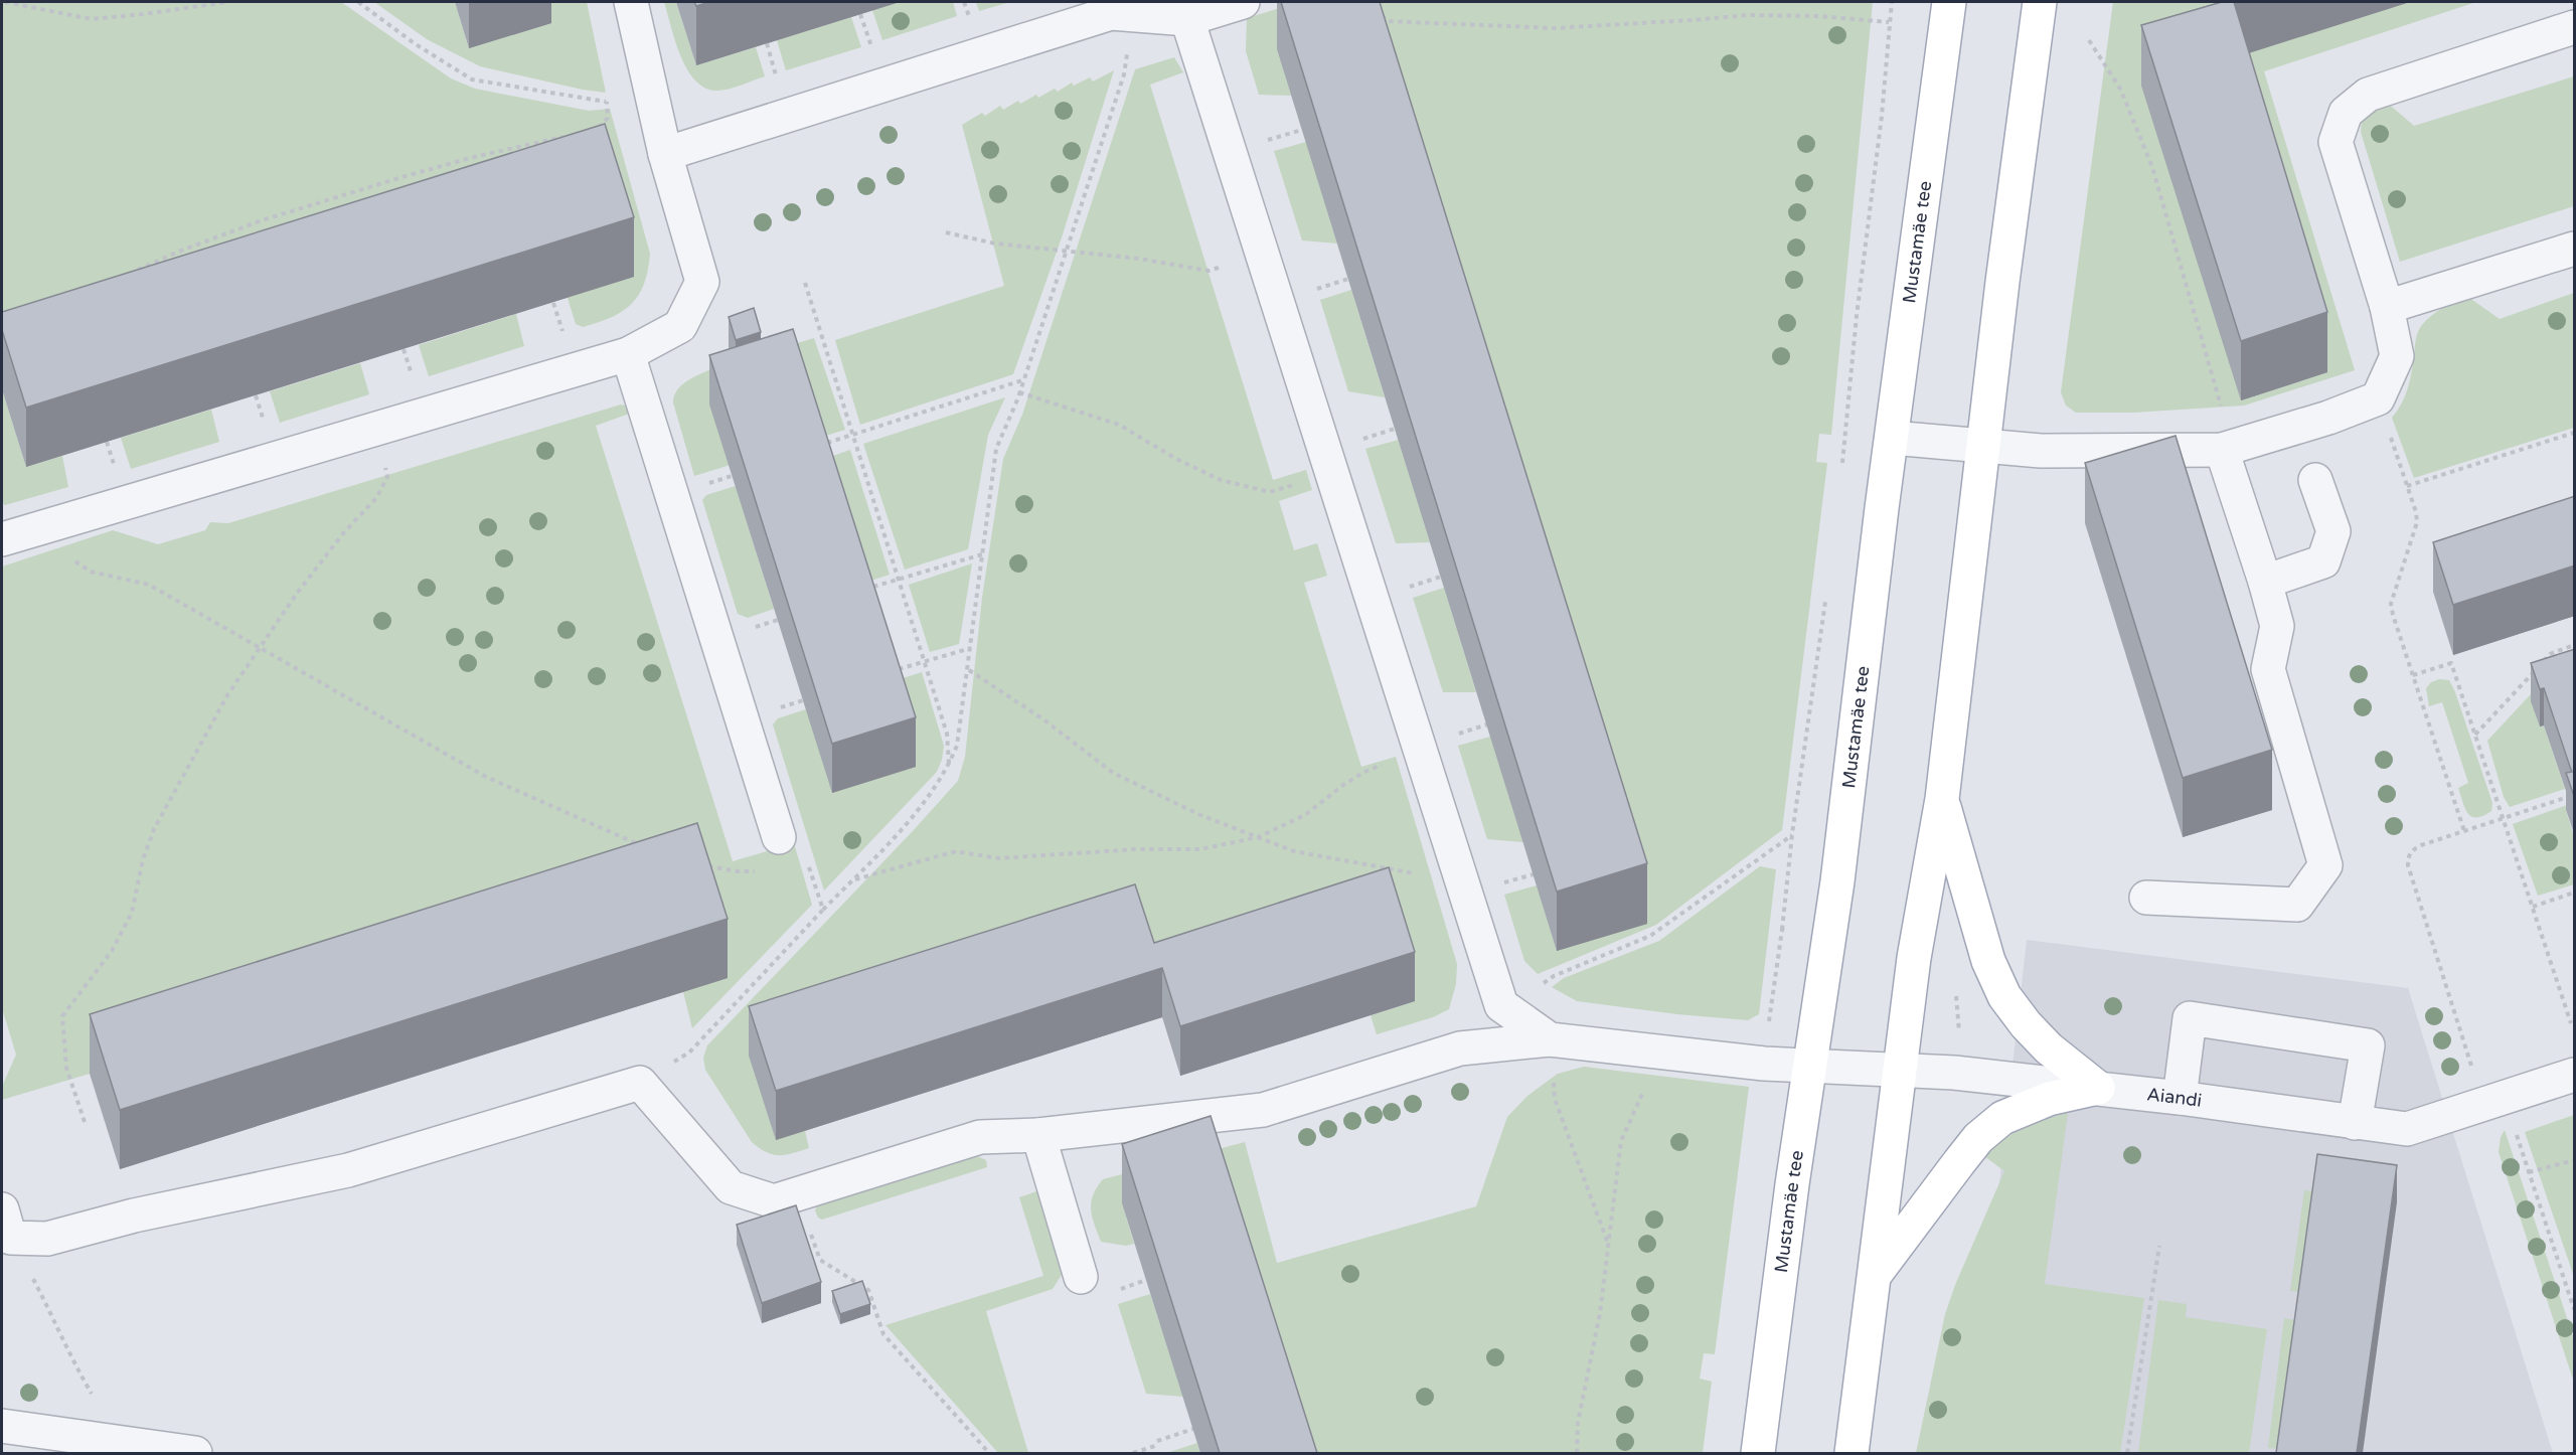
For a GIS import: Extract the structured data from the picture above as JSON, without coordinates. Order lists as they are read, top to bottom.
{
  "streets": {
    "main road": ["Mustamäe tee"],
    "street": ["Aiandi"]
  },
  "crossings": [
    ["Mustamäe tee", "Aiandi"]
  ]
}
